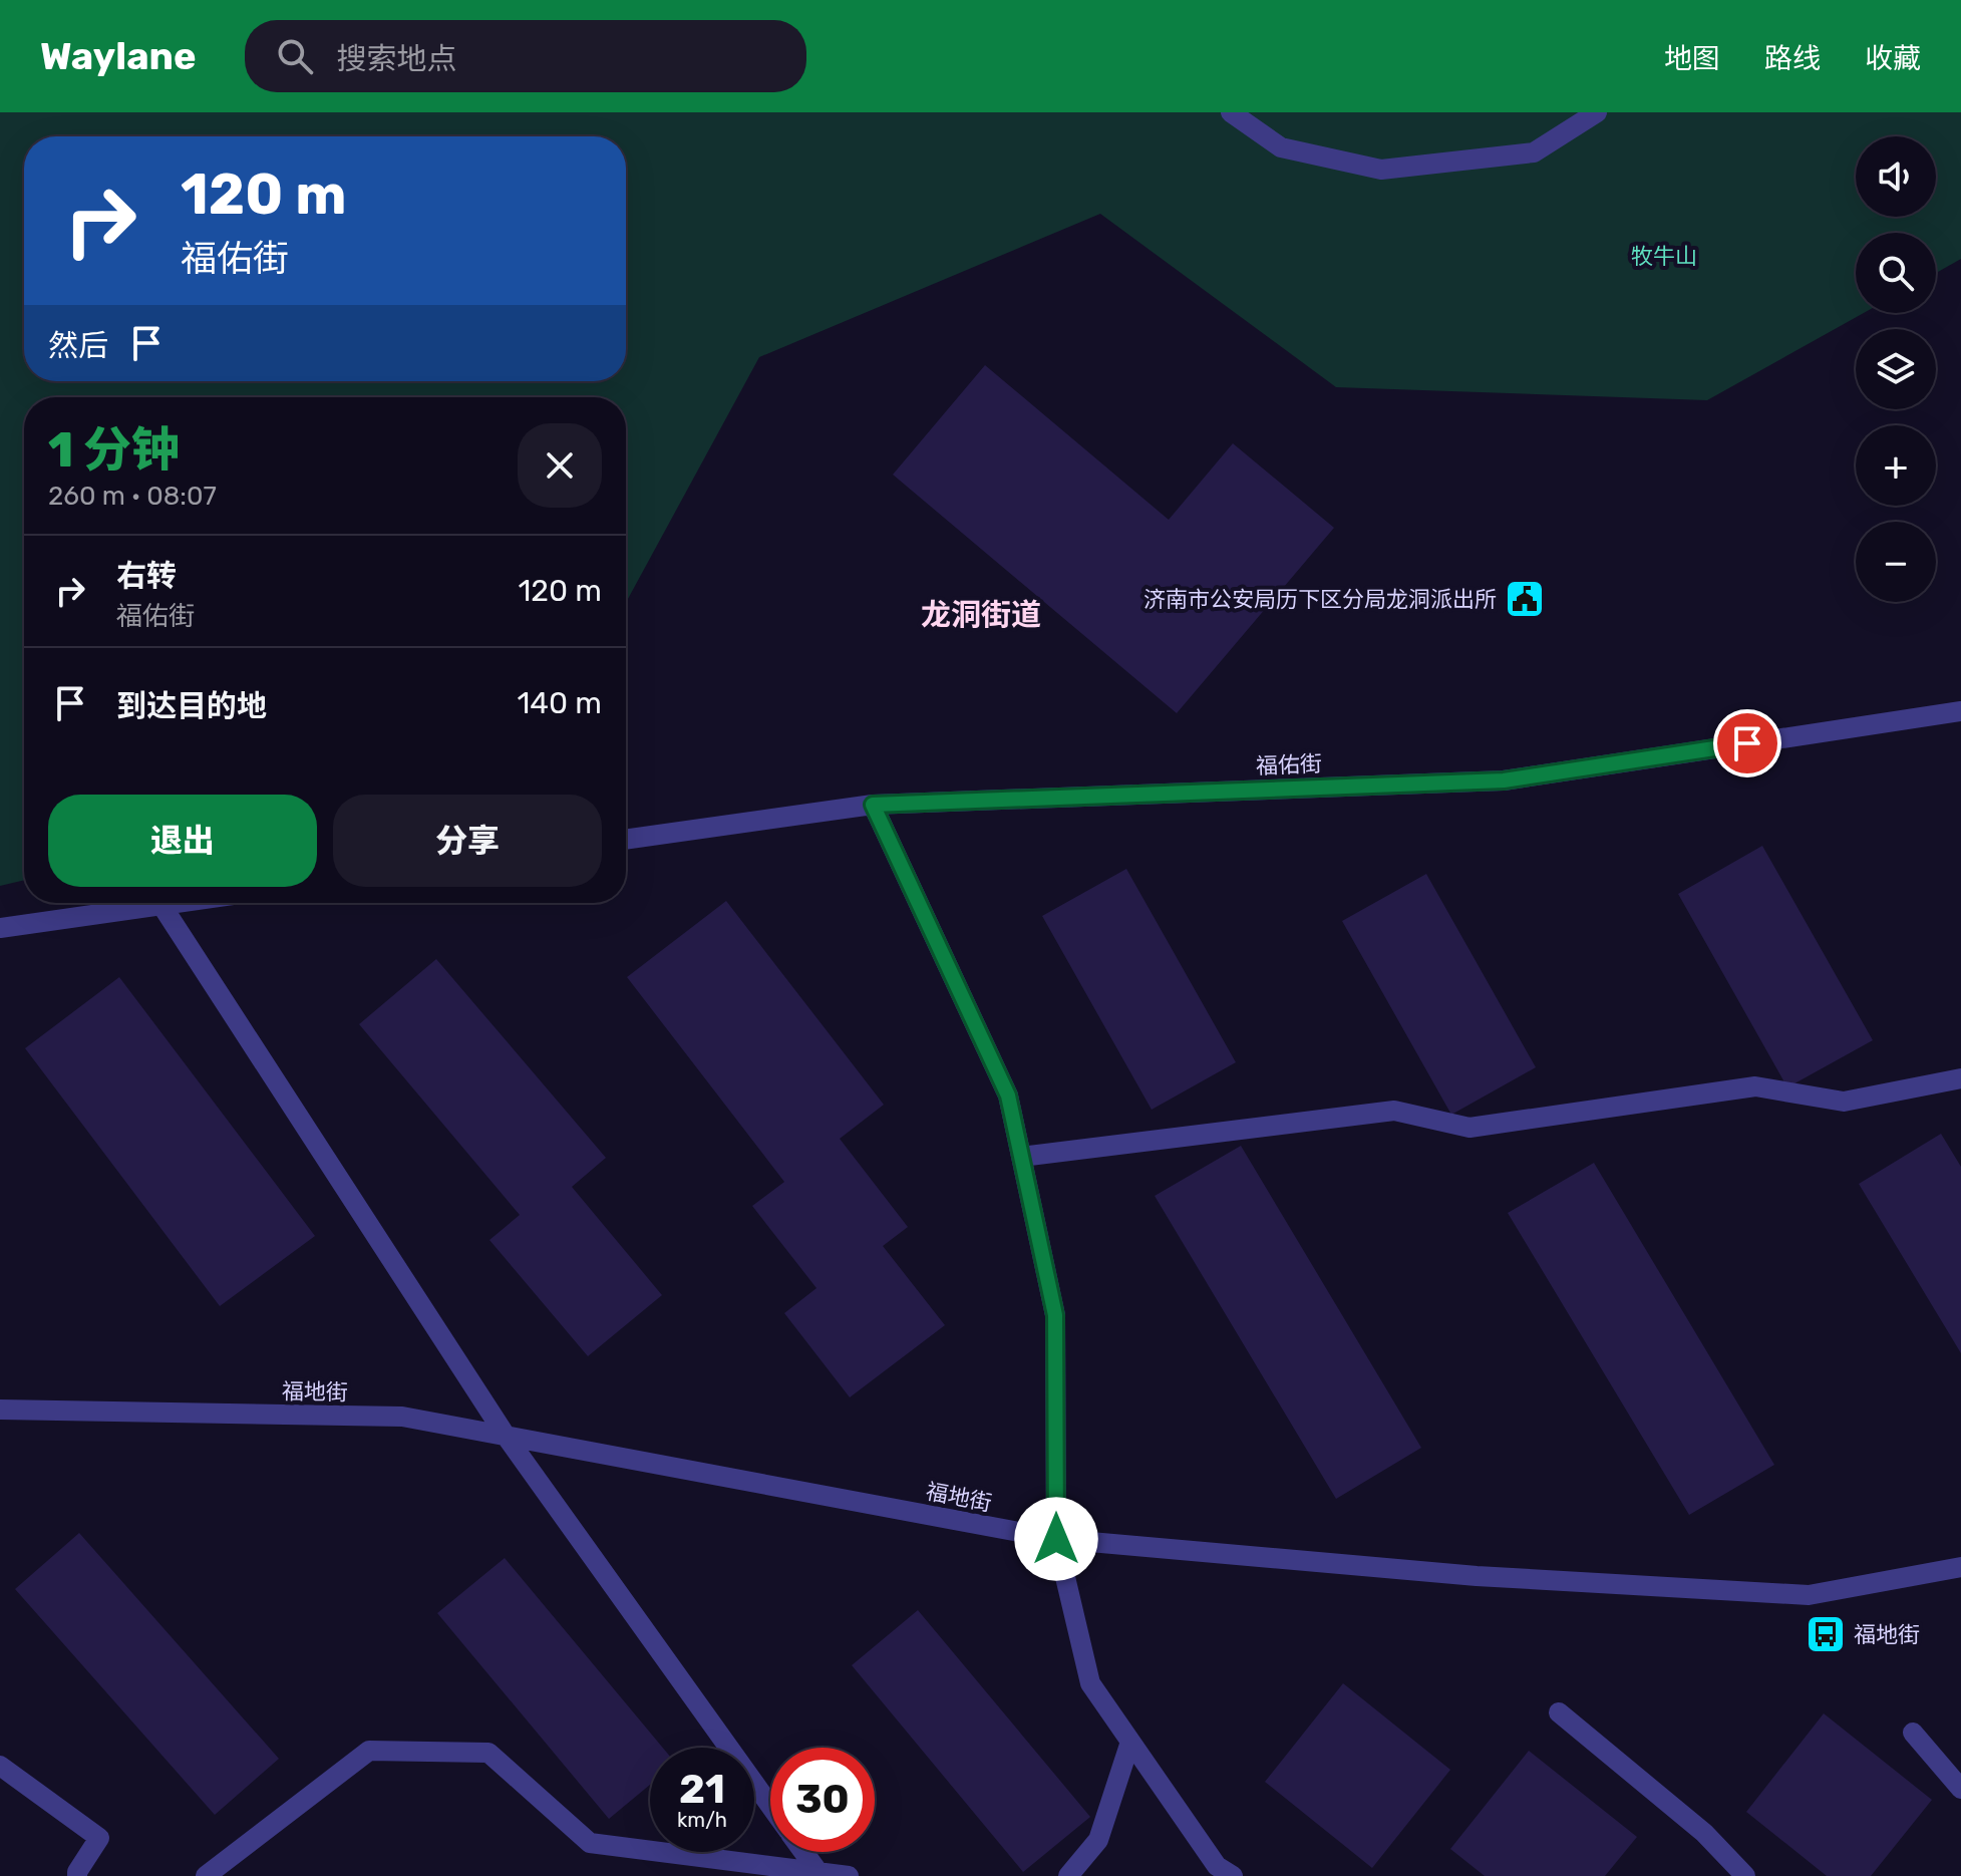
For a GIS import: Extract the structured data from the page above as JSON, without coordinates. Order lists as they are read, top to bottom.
{
  "streets": {
    "street": ["福佑街", "福地街"]
  },
  "districts": ["龙洞街道"],
  "parks": ["牧牛山"],
  "places": {
    "public building": ["济南市公安局历下区分局龙洞派出所"],
    "bus stop": ["福地街"]
  },
  "page": {
    "header": "Waylane",
    "search": "搜索地点",
    "nav": ["地图", "路线", "收藏"],
    "map_buttons": ["+", "−"],
    "turn": ["120 m", "福佑街"],
    "then": "然后",
    "heading": ["1 分钟", "260 m · 08:07"],
    "list": [
      {
        "name": "右转",
        "note": "福佑街",
        "value": "120 m"
      },
      {
        "name": "到达目的地",
        "value": "140 m"
      }
    ],
    "buttons": ["退出", "分享"],
    "speed": "21 km/h",
    "limit": "30"
  }
}
